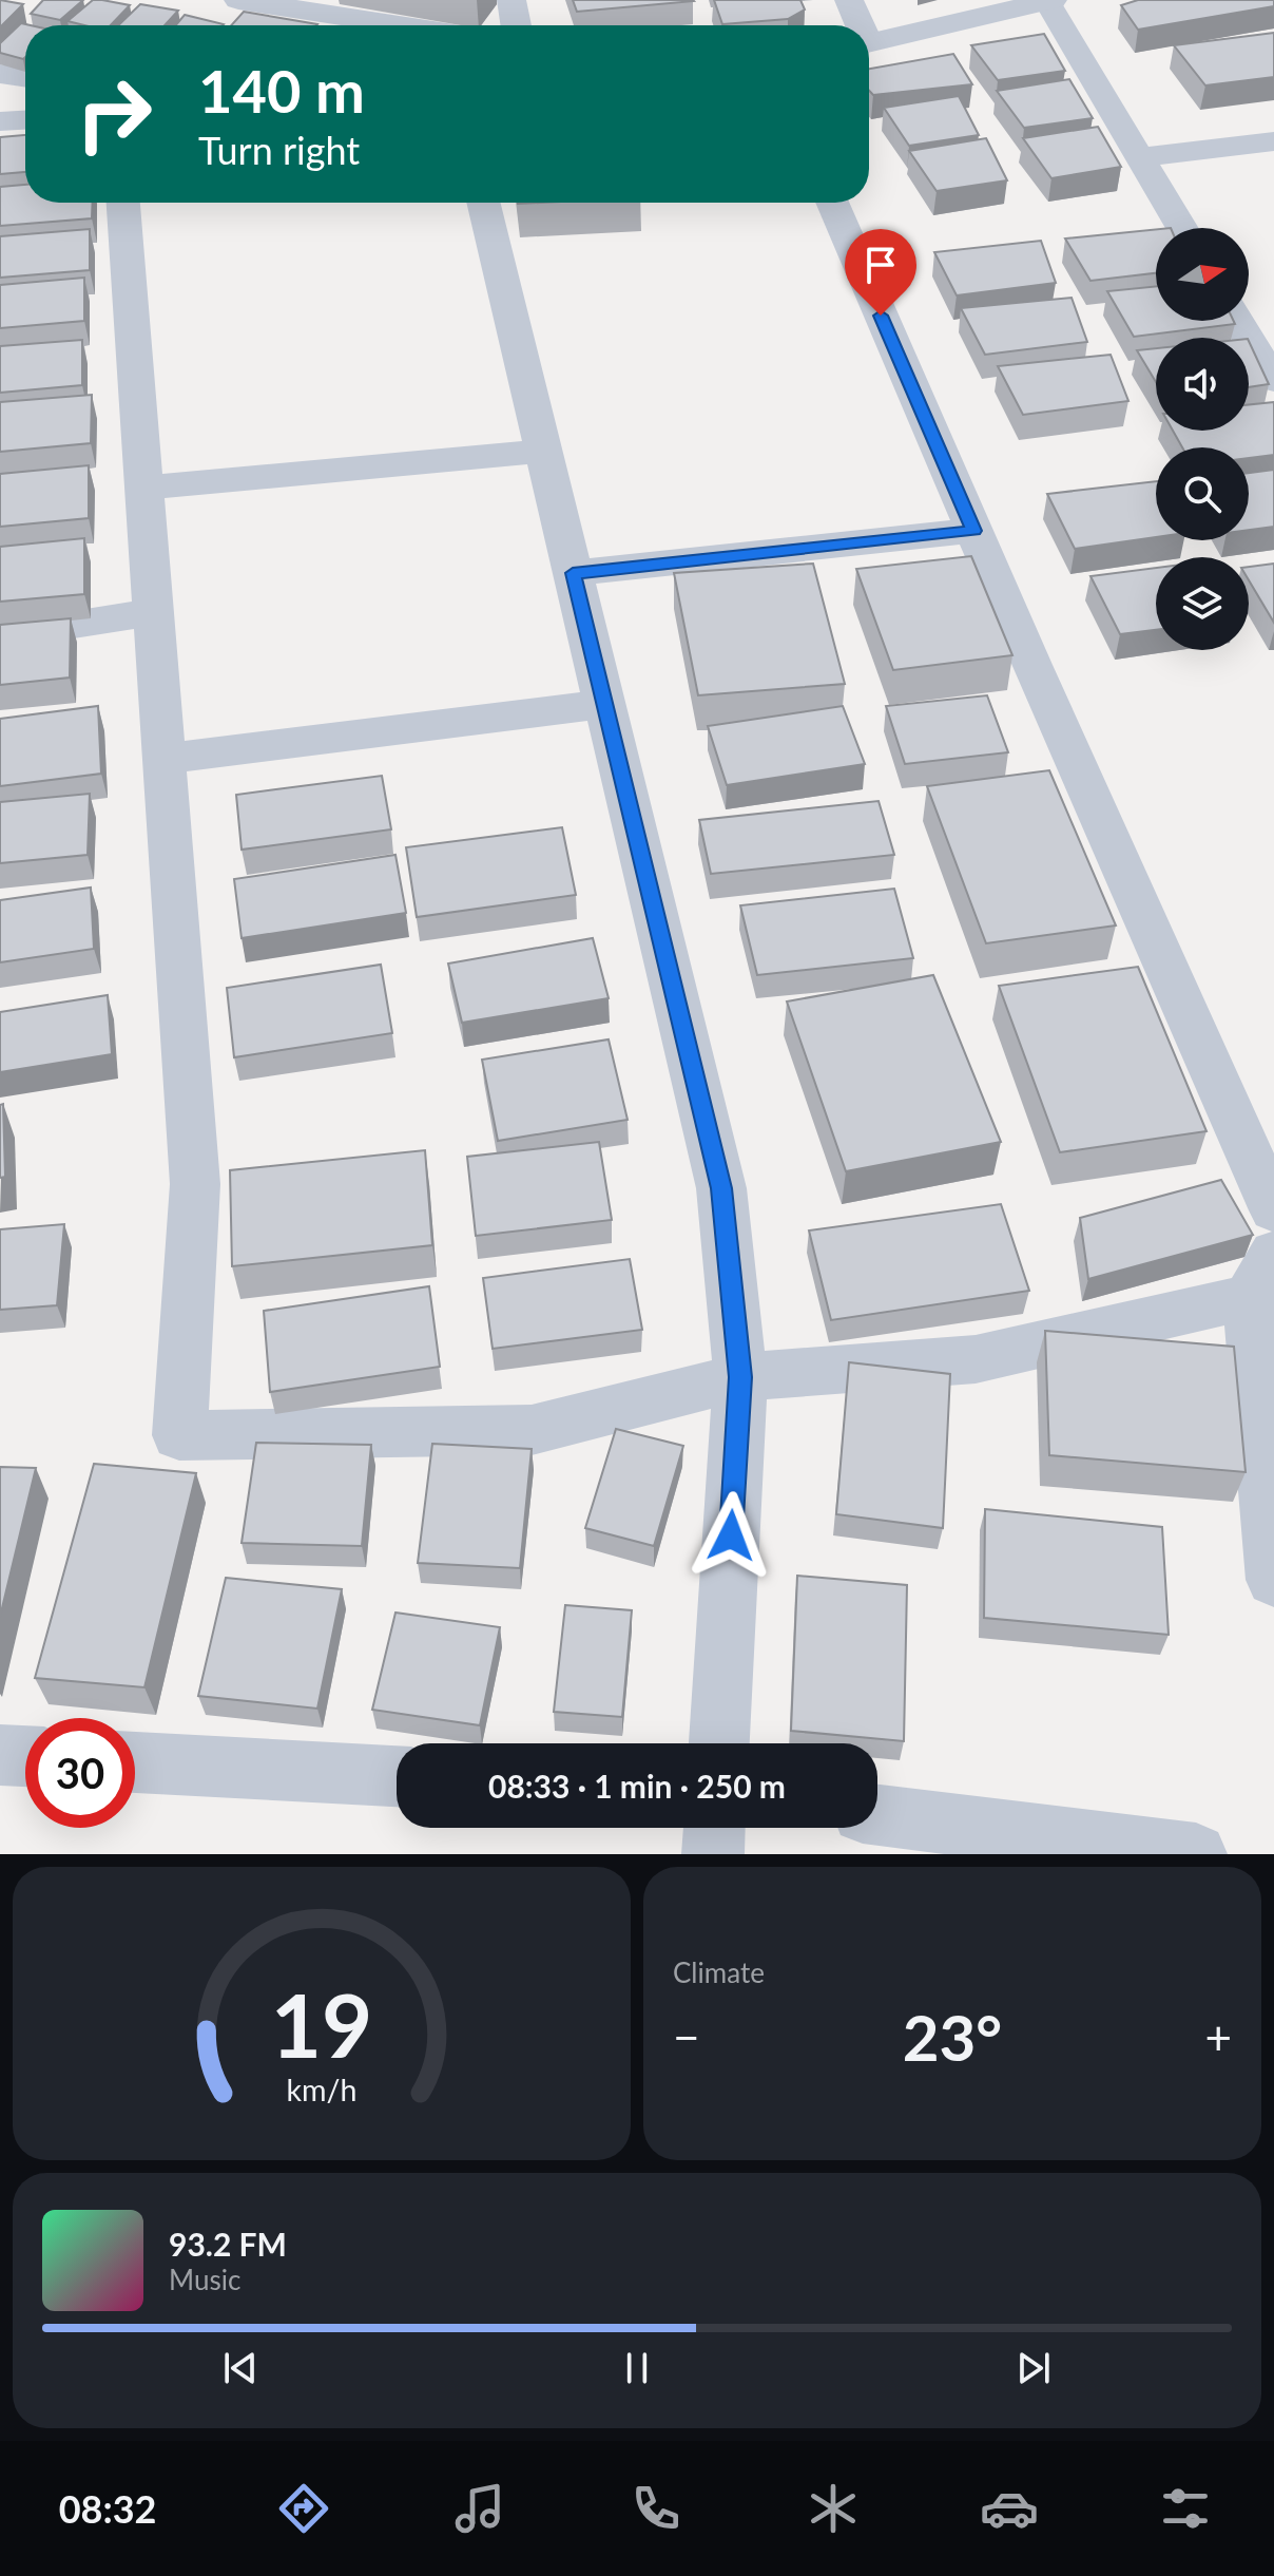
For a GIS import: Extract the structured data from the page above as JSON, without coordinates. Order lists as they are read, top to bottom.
{
  "north": "right",
  "page": {
    "turn": ["140 m", "Turn right"],
    "limit": "30",
    "trip": "08:33 · 1 min · 250 m",
    "tile": "Climate",
    "heat": ["−", "23°", "+"],
    "song": ["93.2 FM", "Music"],
    "tabs": "08:32",
    "gauge": ["19", "km/h"]
  }
}
